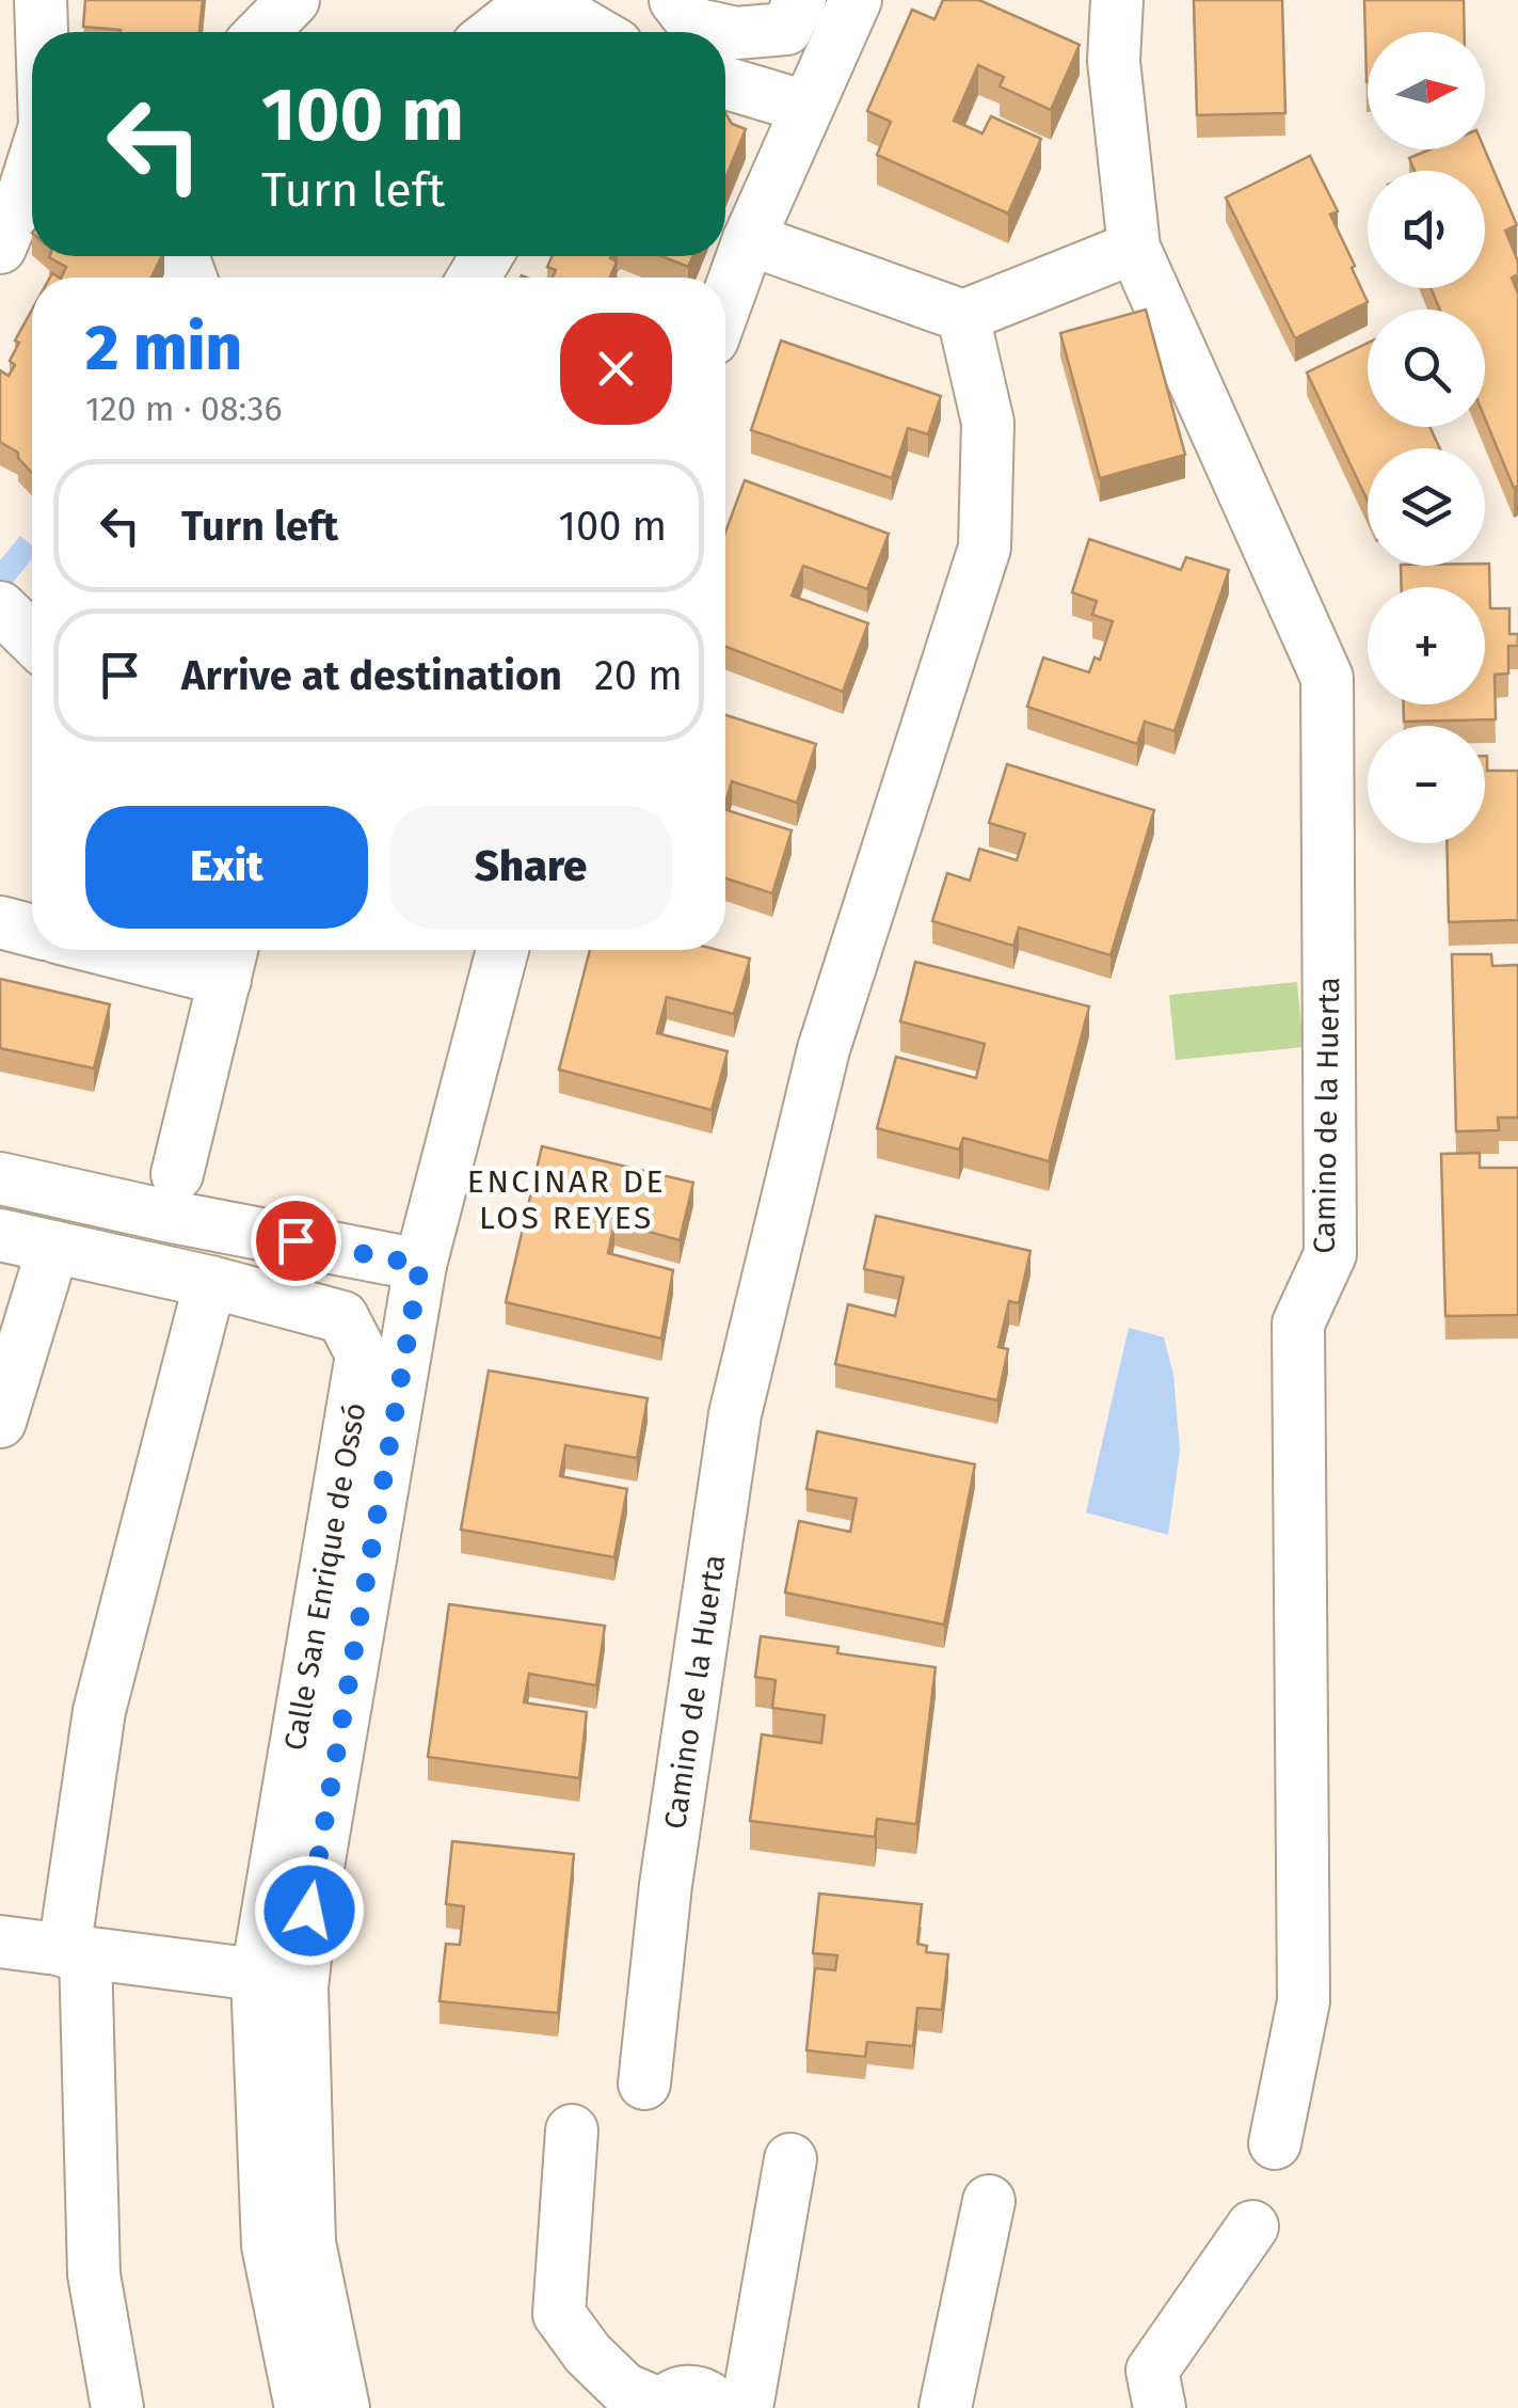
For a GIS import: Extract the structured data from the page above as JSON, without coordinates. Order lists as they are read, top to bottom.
{
  "streets": {
    "street": ["Camino de la Huerta", "Calle San Enrique de Ossó"]
  },
  "districts": ["ENCINAR DE LOS REYES"],
  "north": "right",
  "page": {
    "map_buttons": ["+", "−"],
    "turn": ["100 m", "Turn left"],
    "heading": ["2 min", "120 m · 08:36"],
    "list": [
      {
        "name": "Turn left",
        "value": "100 m"
      },
      {
        "name": "Arrive at destination",
        "value": "20 m"
      }
    ],
    "buttons": ["Exit", "Share"]
  }
}
